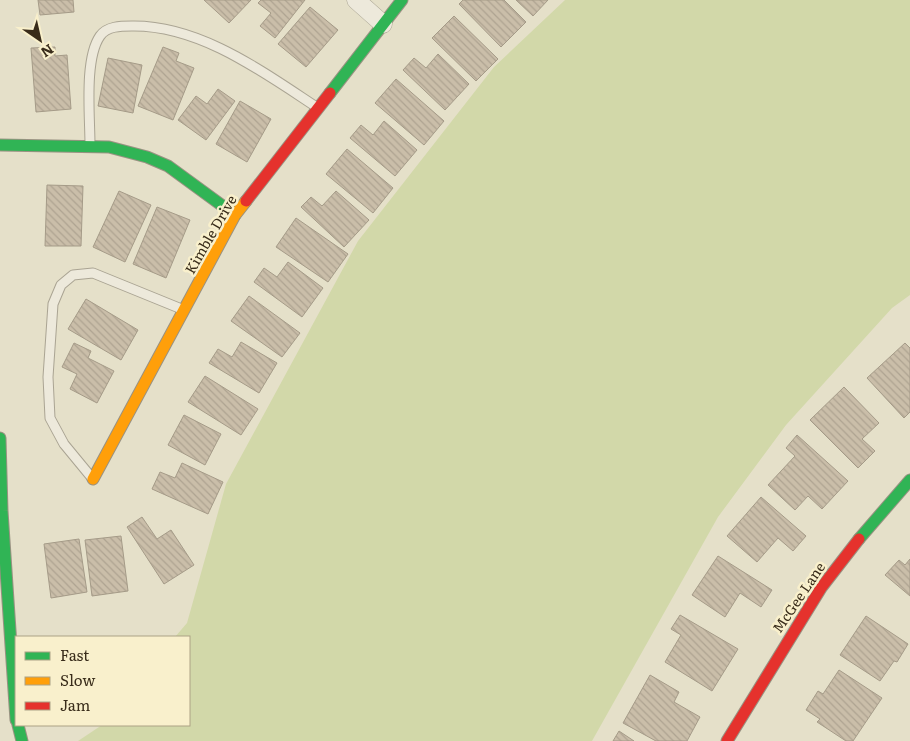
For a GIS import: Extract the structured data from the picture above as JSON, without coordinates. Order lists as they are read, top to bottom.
{
  "streets": {
    "street": ["Kimble Drive", "McGee Lane"]
  },
  "legend": ["Fast", "Slow", "Jam"],
  "north": "bottom right"
}
